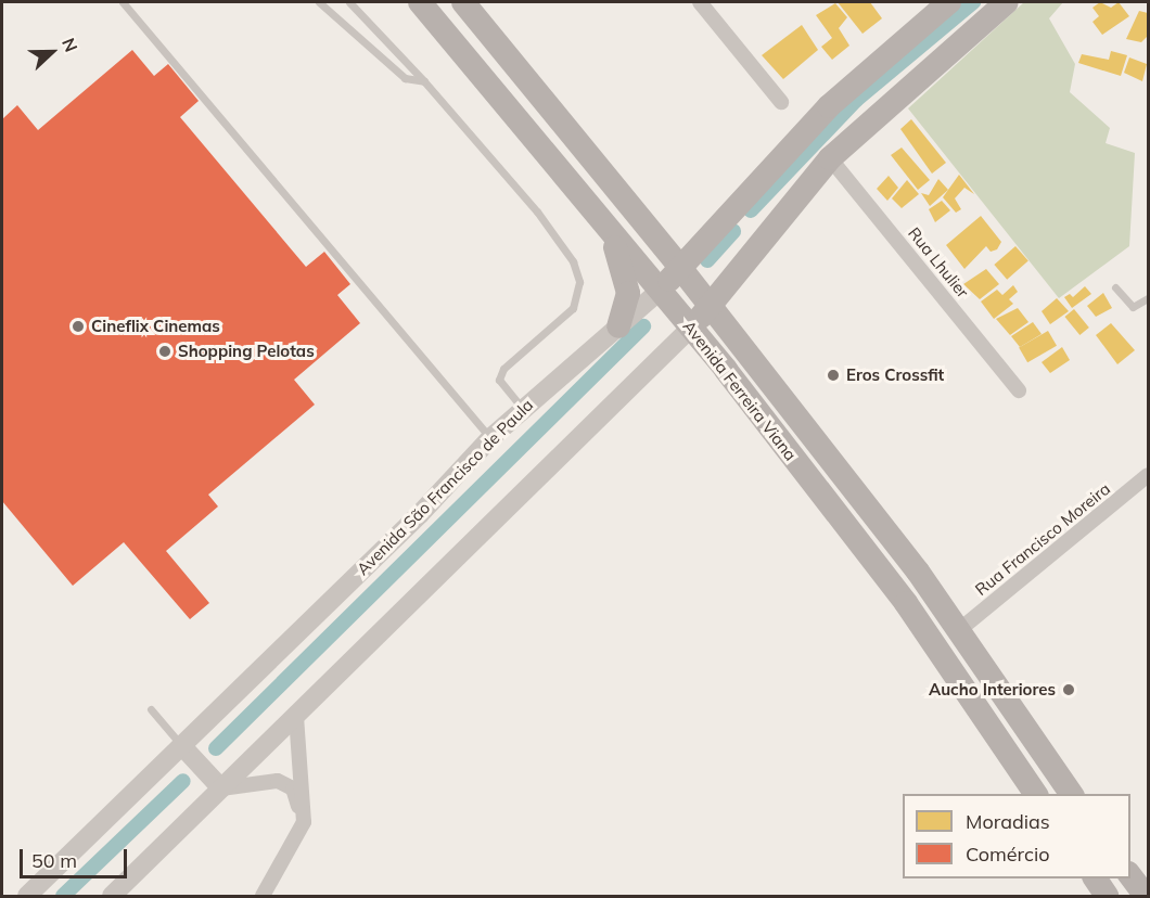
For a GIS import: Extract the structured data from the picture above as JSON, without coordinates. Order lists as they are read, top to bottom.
{
  "streets": {
    "main road": ["Avenida Ferreira Viana", "Avenida São Francisco de Paula"],
    "street": ["Rua Lhulier", "Rua Francisco Moreira"]
  },
  "crossings": [
    ["Avenida Ferreira Viana", "Avenida São Francisco de Paula"],
    ["Avenida Ferreira Viana", "Rua Francisco Moreira"]
  ],
  "places": [
    "Cineflix Cinemas",
    "Shopping Pelotas",
    "Eros Crossfit",
    "Aucho Interiores"
  ],
  "legend": ["Moradias", "Comércio"],
  "scale_bar": "50 m",
  "north": "right"
}
